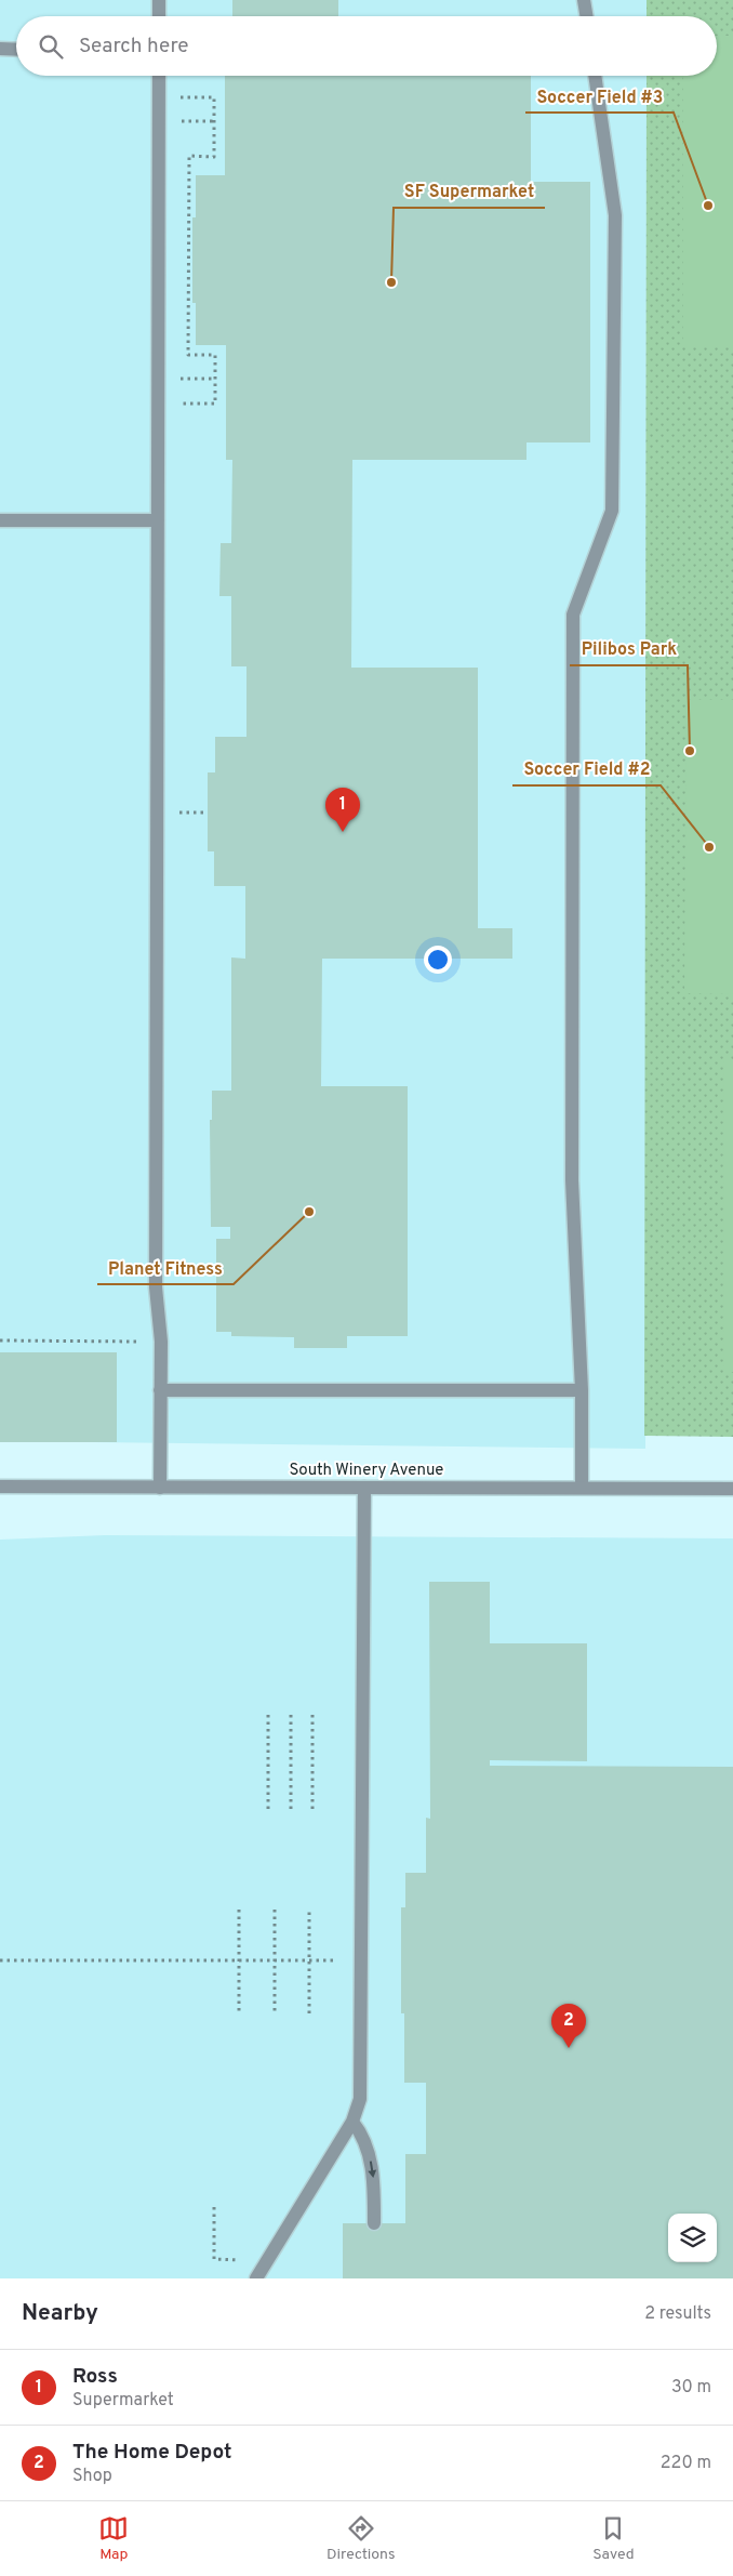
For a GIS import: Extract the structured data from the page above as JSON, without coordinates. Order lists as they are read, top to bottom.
{
  "streets": {
    "street": ["South Winery Avenue"]
  },
  "places": [
    "Soccer Field #3",
    "SF Supermarket",
    "Pilibos Park",
    "Soccer Field #2",
    "Planet Fitness"
  ],
  "page": {
    "search": "Search here",
    "pins": ["1", "2"],
    "heading": ["Nearby", "2 results"],
    "list": [
      {
        "mark": "1",
        "name": "Ross",
        "note": "Supermarket",
        "value": "30 m"
      },
      {
        "mark": "2",
        "name": "The Home Depot",
        "note": "Shop",
        "value": "220 m"
      }
    ],
    "nav": ["Map", "Directions", "Saved"]
  }
}
